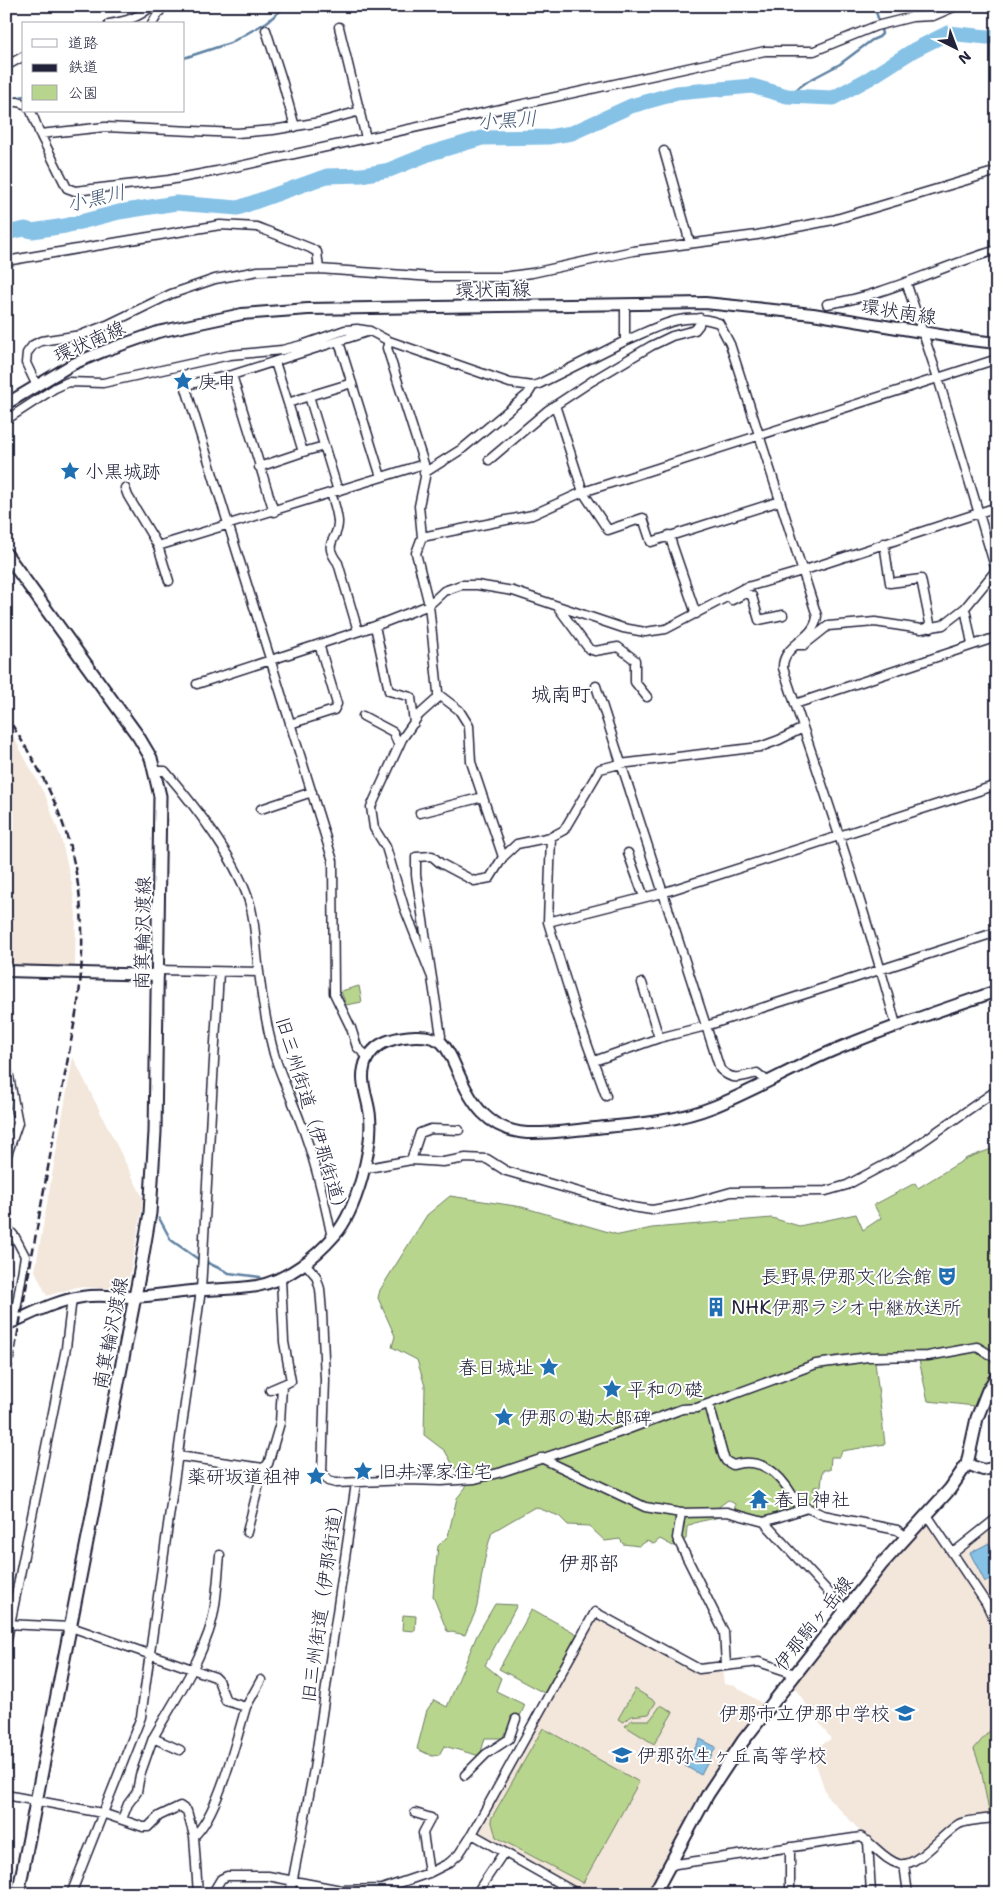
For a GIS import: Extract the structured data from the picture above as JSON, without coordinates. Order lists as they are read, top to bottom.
{
  "streets": {
    "main road": ["南箕輪沢渡線", "伊那駒ヶ岳線"],
    "street": ["環状南線", "旧三州街道（伊那街道）"]
  },
  "crossings": [
    ["南箕輪沢渡線", "旧三州街道（伊那街道）"]
  ],
  "districts": ["城南町", "伊那部"],
  "water": ["小黒川"],
  "places": {
    "place": [
      "庚申",
      "小黒城跡",
      "春日城址",
      "平和の礎",
      "伊那の勘太郎碑",
      "旧井澤家住宅",
      "薬研坂道祖神"
    ],
    "theatre": ["長野県伊那文化会館"],
    "building": ["NHK伊那ラジオ中継放送所"],
    "temple": ["春日神社"],
    "school or university": ["伊那市立伊那中学校", "伊那弥生ヶ丘高等学校"]
  },
  "legend": ["道路", "鉄道", "公園"],
  "north": "bottom right"
}
